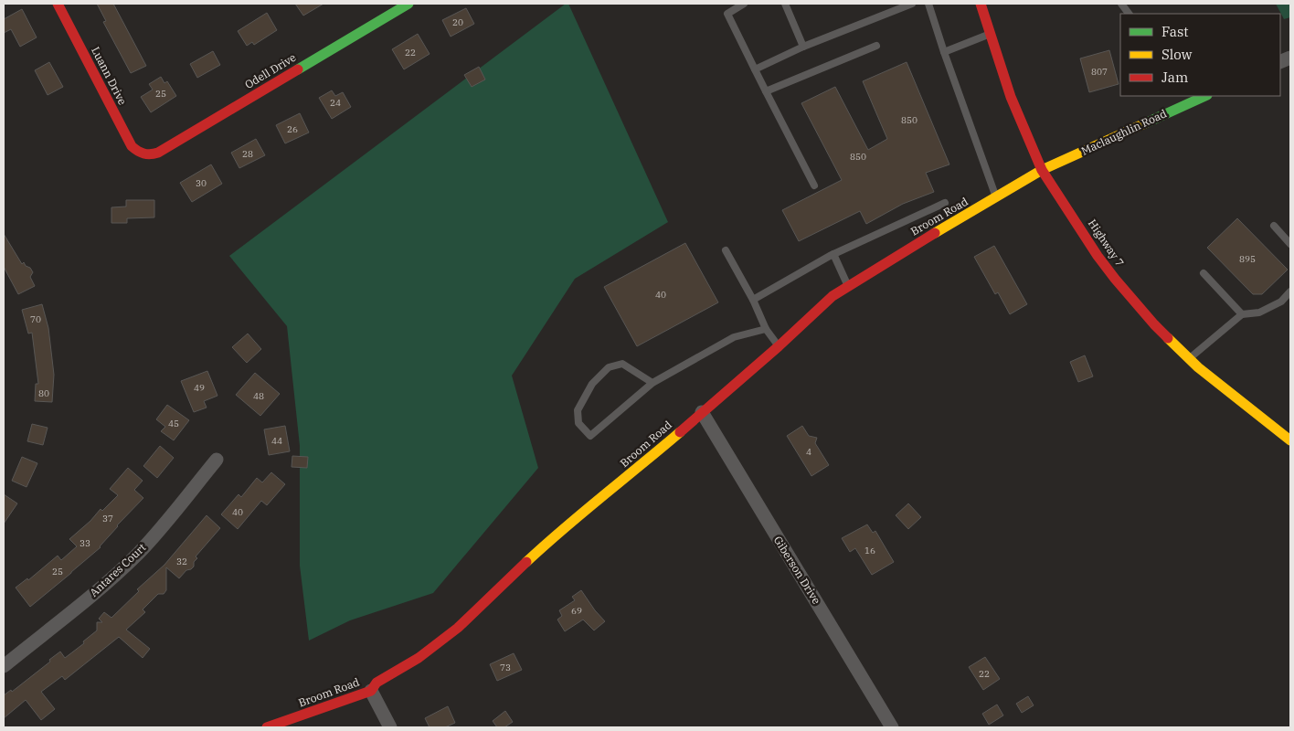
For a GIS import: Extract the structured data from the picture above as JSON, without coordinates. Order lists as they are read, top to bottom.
{
  "streets": {
    "street": [
      "Odell Drive",
      "Luann Drive",
      "Maclaughlin Road",
      "Broom Road",
      "Highway 7",
      "Antares Court",
      "Giberson Drive"
    ]
  },
  "crossings": [
    ["Odell Drive", "Luann Drive"],
    ["Maclaughlin Road", "Broom Road"],
    ["Maclaughlin Road", "Highway 7"],
    ["Broom Road", "Highway 7"],
    ["Broom Road", "Giberson Drive"]
  ],
  "house_numbers": [
    "20",
    "22",
    "807",
    "25",
    "24",
    "850",
    "26",
    "28",
    "850",
    "30",
    "895",
    "40",
    "70",
    "49",
    "80",
    "48",
    "45",
    "44",
    "4",
    "40",
    "37",
    "33",
    "16",
    "32",
    "25",
    "69",
    "73",
    "22"
  ],
  "legend": ["Fast", "Slow", "Jam"]
}
